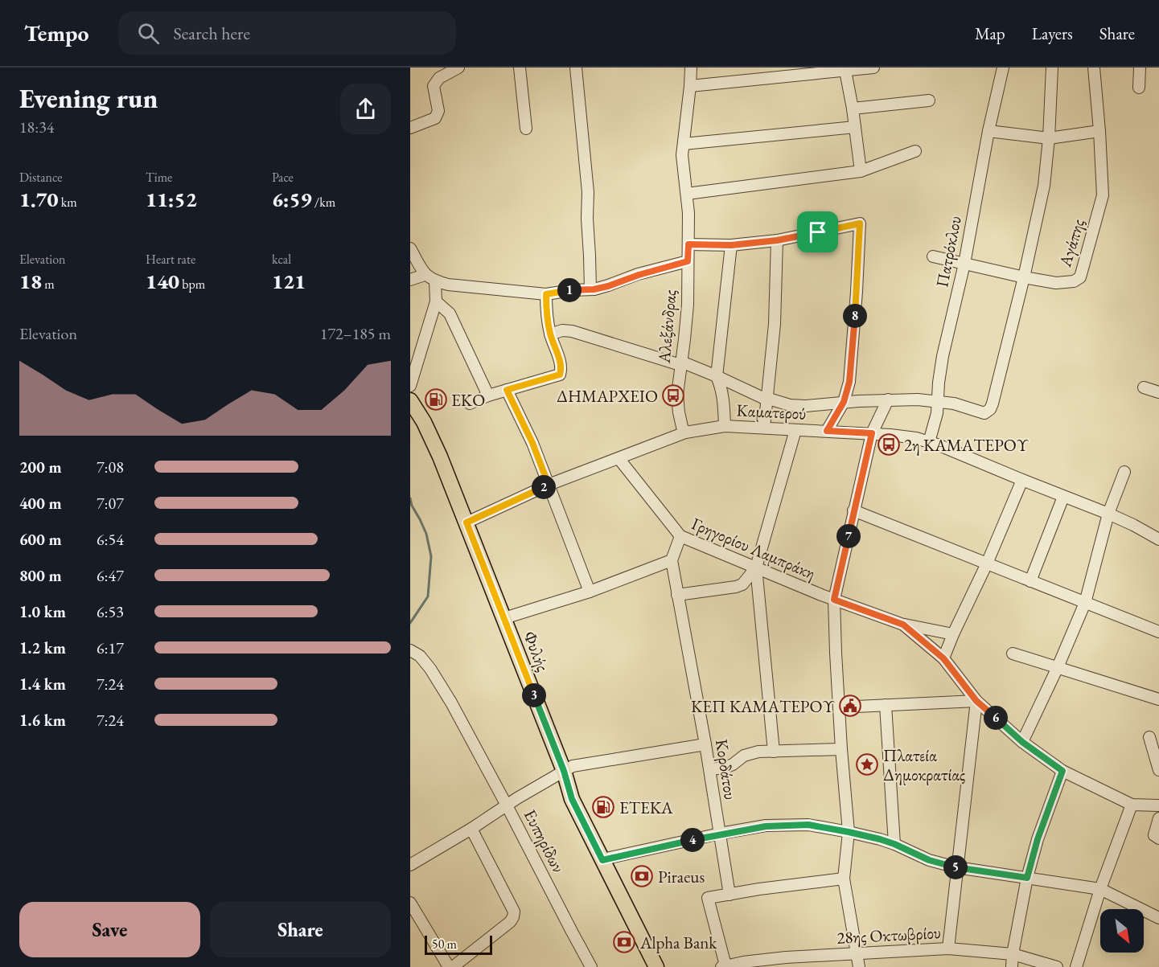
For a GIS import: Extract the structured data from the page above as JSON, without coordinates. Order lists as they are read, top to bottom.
{
  "streets": {
    "main road": ["Φυλής"],
    "street": [
      "Αγάπης",
      "Πατρόκλου",
      "Αλεξάνδρας",
      "Καματερού",
      "Γρηγορίου Λαμπράκη",
      "Κορδάτου",
      "Ευπηρίδων",
      "28ης Οκτωβρίου"
    ]
  },
  "crossings": [
    ["Αγάπης", "Πατρόκλου"],
    ["Πατρόκλου", "Καματερού"],
    ["Αλεξάνδρας", "Καματερού"],
    ["Καματερού", "Γρηγορίου Λαμπράκη"],
    ["Καματερού", "Φυλής"],
    ["Γρηγορίου Λαμπράκη", "Κορδάτου"]
  ],
  "places": {
    "bus stop": ["ΔΗΜΑΡΧΕΙΟ", "2η ΚΑΜΑΤΕΡΟΥ"],
    "fuel station": ["EKO", "ΕΤΕΚΑ"],
    "public building": ["ΚΕΠ ΚΑΜΑΤΕΡΟΥ"],
    "place": ["Πλατεία Δημοκρατίας"],
    "bank": ["Piraeus", "Alpha Bank"]
  },
  "scale_bar": "50 m",
  "north": "bottom right",
  "page": {
    "header": "Tempo",
    "search": "Search here",
    "nav": ["Map", "Layers", "Share"],
    "heading": ["Evening run", "18:34"],
    "stats": [
      ["Distance", "1.70 km"],
      ["Time", "11:52"],
      ["Pace", "6:59 /km"],
      ["Elevation", "18 m"],
      ["Heart rate", "140 bpm"],
      ["kcal", "121"]
    ],
    "pins": [
      "1",
      "8",
      "2",
      "7",
      "3",
      "6",
      "4",
      "5"
    ],
    "chart": ["Elevation", "172–185 m"],
    "list": [
      {
        "name": "200 m",
        "note": "7:08"
      },
      {
        "name": "400 m",
        "note": "7:07"
      },
      {
        "name": "600 m",
        "note": "6:54"
      },
      {
        "name": "800 m",
        "note": "6:47"
      },
      {
        "name": "1.0 km",
        "note": "6:53"
      },
      {
        "name": "1.2 km",
        "note": "6:17"
      },
      {
        "name": "1.4 km",
        "note": "7:24"
      },
      {
        "name": "1.6 km",
        "note": "7:24"
      }
    ],
    "buttons": ["Save", "Share"],
    "scale": "50 m"
  }
}
